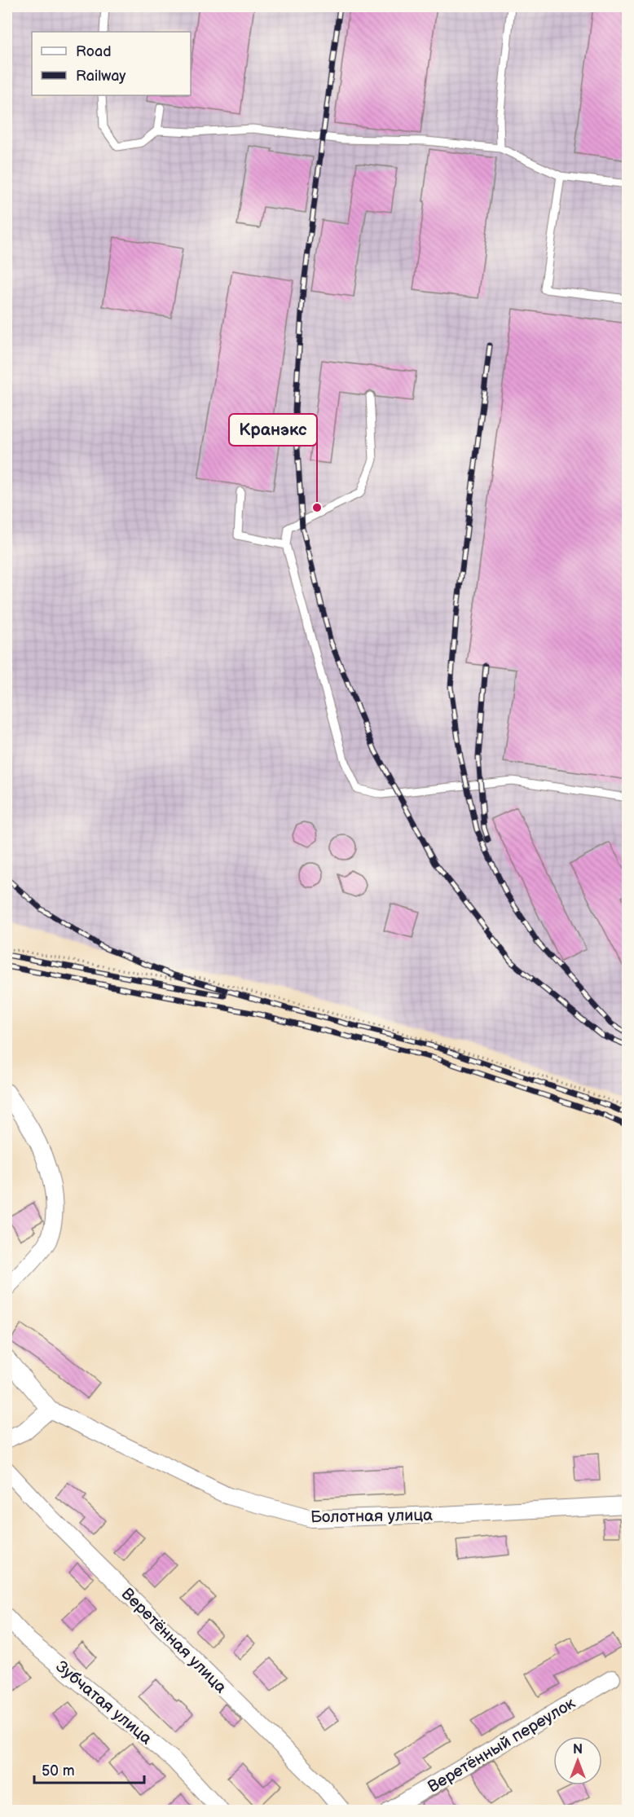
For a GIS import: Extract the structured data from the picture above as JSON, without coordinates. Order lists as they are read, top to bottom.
{
  "streets": {
    "street": [
      "Болотная улица",
      "Веретённая улица",
      "Зубчатая улица",
      "Веретённый переулок"
    ]
  },
  "places": ["Кранэкс"],
  "legend": ["Road", "Railway"],
  "scale_bar": "50 m",
  "north": "top"
}
